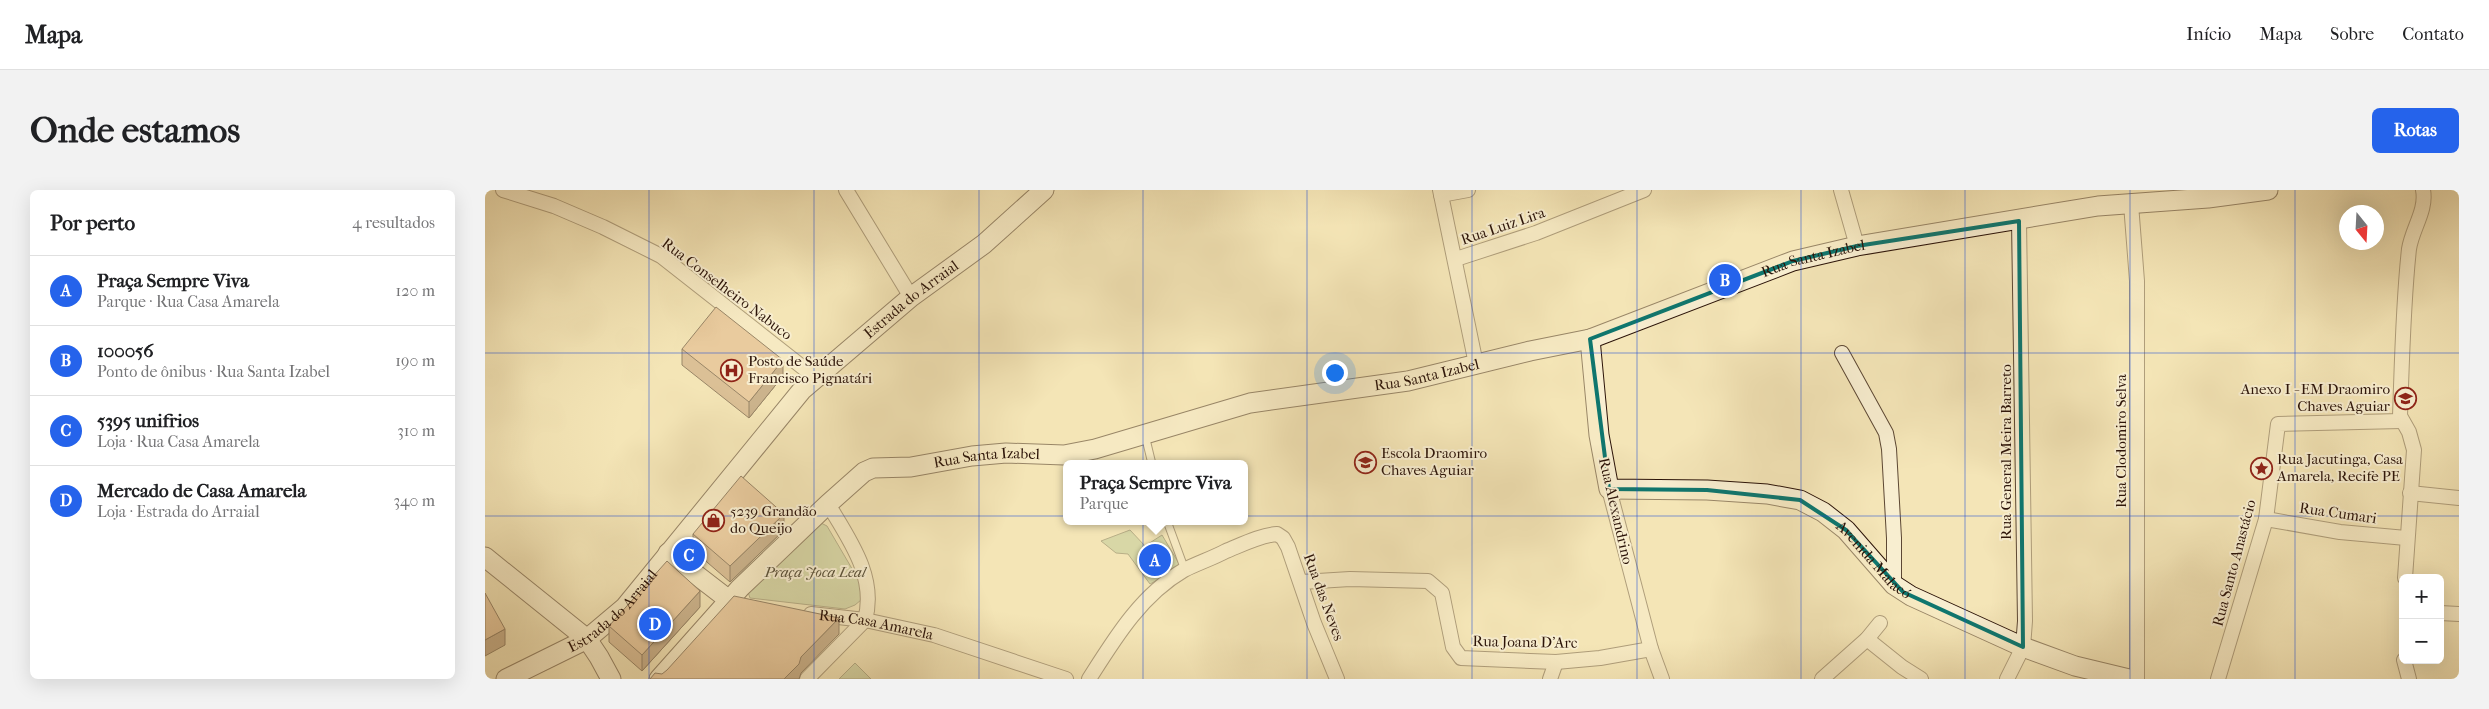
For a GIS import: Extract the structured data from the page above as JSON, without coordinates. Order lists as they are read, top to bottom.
{
  "streets": {
    "street": [
      "Rua Luiz Lira",
      "Rua Santa Izabel",
      "Rua Conselheiro Nabuco",
      "Estrada do Arraial",
      "Rua Clodomiro Selva",
      "Rua General Meira Barreto",
      "Rua Alexandrino",
      "Rua Cumari",
      "Avenida Malacó",
      "Rua Santo Anastácio",
      "Rua das Neves",
      "Rua Casa Amarela",
      "Rua Joana D'Arc"
    ]
  },
  "crossings": [
    ["Rua Santa Izabel", "Rua Clodomiro Selva"],
    ["Rua Santa Izabel", "Rua General Meira Barreto"],
    ["Rua Santa Izabel", "Rua Alexandrino"],
    ["Rua Conselheiro Nabuco", "Estrada do Arraial"],
    ["Rua General Meira Barreto", "Avenida Malacó"],
    ["Rua Alexandrino", "Avenida Malacó"],
    ["Rua Alexandrino", "Rua Joana D'Arc"],
    ["Rua Cumari", "Rua Santo Anastácio"],
    ["Rua das Neves", "Rua Joana D'Arc"]
  ],
  "parks": ["Praça Joca Leal"],
  "places": {
    "hospital": ["Posto de Saúde Francisco Pignatári"],
    "school or university": ["Anexo I - EM Draomiro Chaves Aguiar", "Escola Draomiro Chaves Aguiar"],
    "place": ["Rua Jacutinga, Casa Amarela, Recife PE"],
    "shop": ["5239 Grandão do Queijo"]
  },
  "north": "bottom",
  "page": {
    "header": "Mapa",
    "nav": [
      "Início",
      "Mapa",
      "Sobre",
      "Contato"
    ],
    "buttons": "Rotas",
    "title": "Onde estamos",
    "heading": ["Por perto", "4 resultados"],
    "list": [
      {
        "mark": "A",
        "name": "Praça Sempre Viva",
        "note": "Parque · Rua Casa Amarela",
        "value": "120 m"
      },
      {
        "mark": "B",
        "name": "100056",
        "note": "Ponto de ônibus · Rua Santa Izabel",
        "value": "190 m"
      },
      {
        "mark": "C",
        "name": "5395 unifrios",
        "note": "Loja · Rua Casa Amarela",
        "value": "310 m"
      },
      {
        "mark": "D",
        "name": "Mercado de Casa Amarela",
        "note": "Loja · Estrada do Arraial",
        "value": "340 m"
      }
    ],
    "pins": [
      "B",
      "C",
      "A",
      "D"
    ],
    "popup": ["Praça Sempre Viva", "Parque"],
    "map_buttons": ["+", "−"]
  }
}
